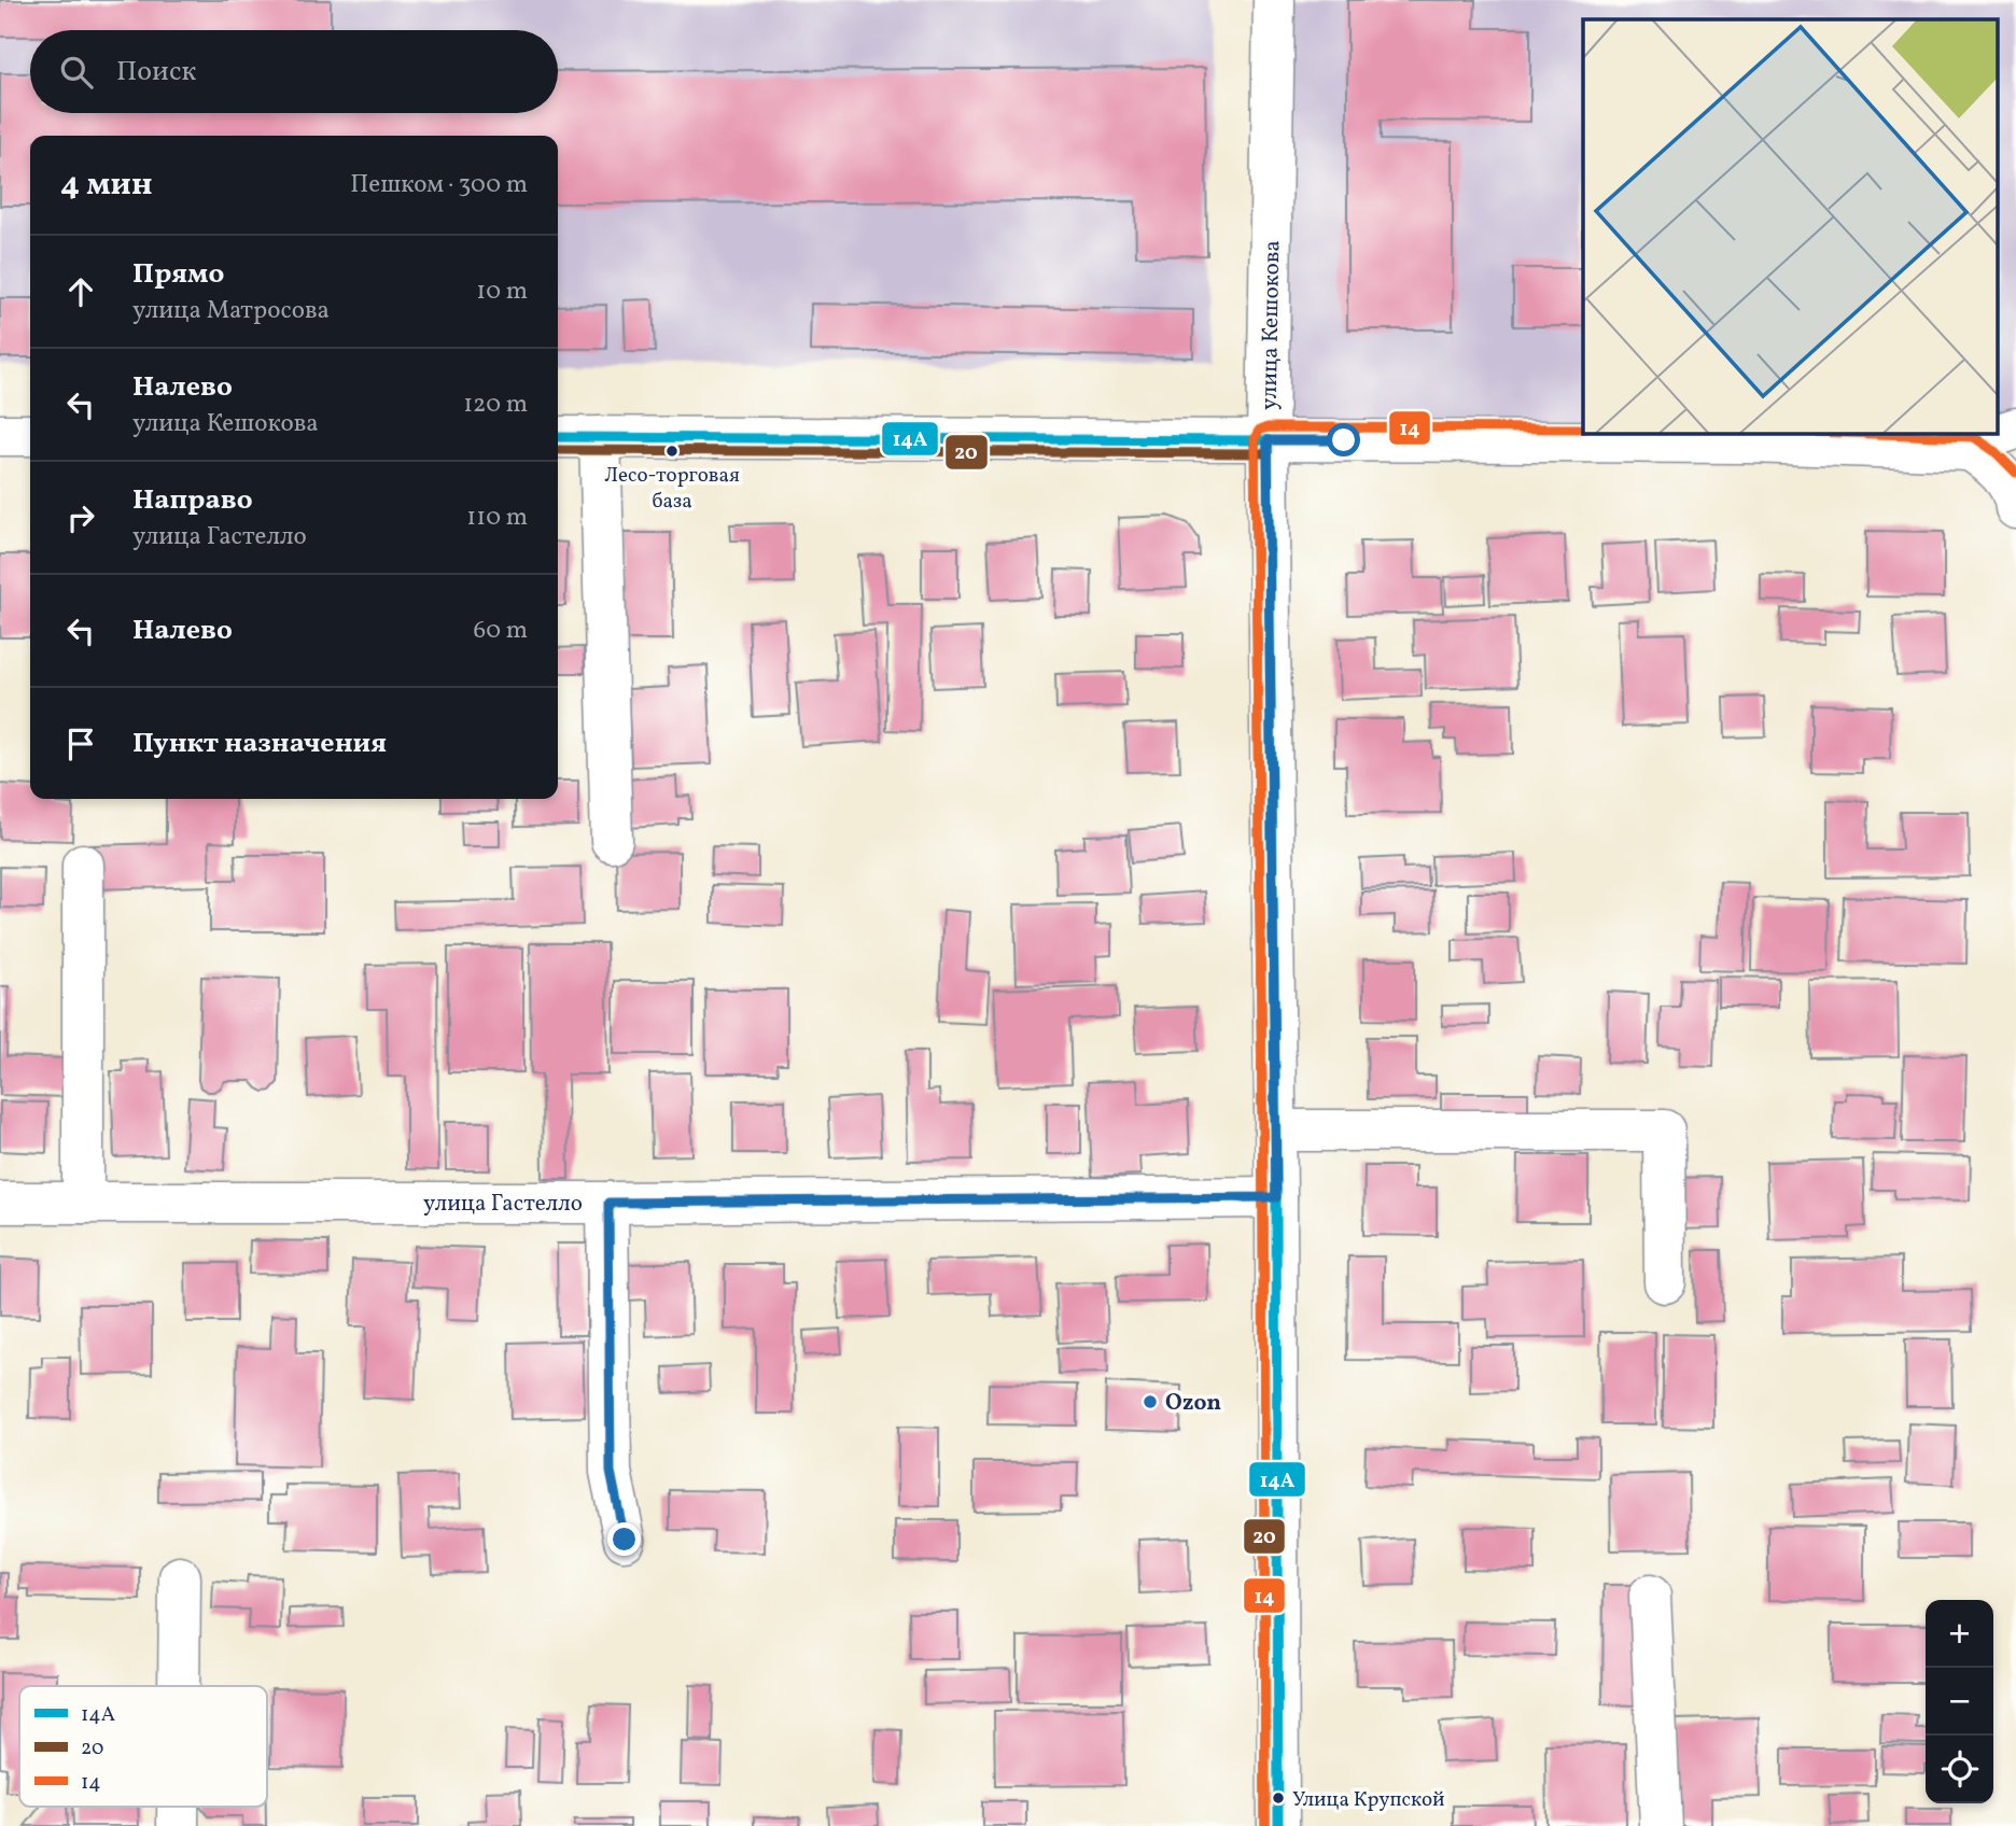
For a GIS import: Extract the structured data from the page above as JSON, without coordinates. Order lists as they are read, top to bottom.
{
  "streets": {
    "street": ["улица Кешокова", "улица Гастелло"]
  },
  "crossings": [
    ["улица Кешокова", "улица Гастелло"]
  ],
  "places": ["Лесо-торговая база", "Ozon", "Улица Крупской"],
  "lines": ["transit line 14", "transit line 14А", "transit line 20"],
  "legend": ["14А", "20", "14"],
  "page": {
    "search": "Поиск",
    "heading": ["4 мин", "Пешком · 300 m"],
    "list": [
      ["Прямо", "улица Матросова", "10 m"],
      ["Налево", "улица Кешокова", "120 m"],
      ["Направо", "улица Гастелло", "110 m"],
      ["Налево", "60 m"],
      "Пункт назначения"
    ],
    "map_buttons": ["+", "−"]
  }
}
